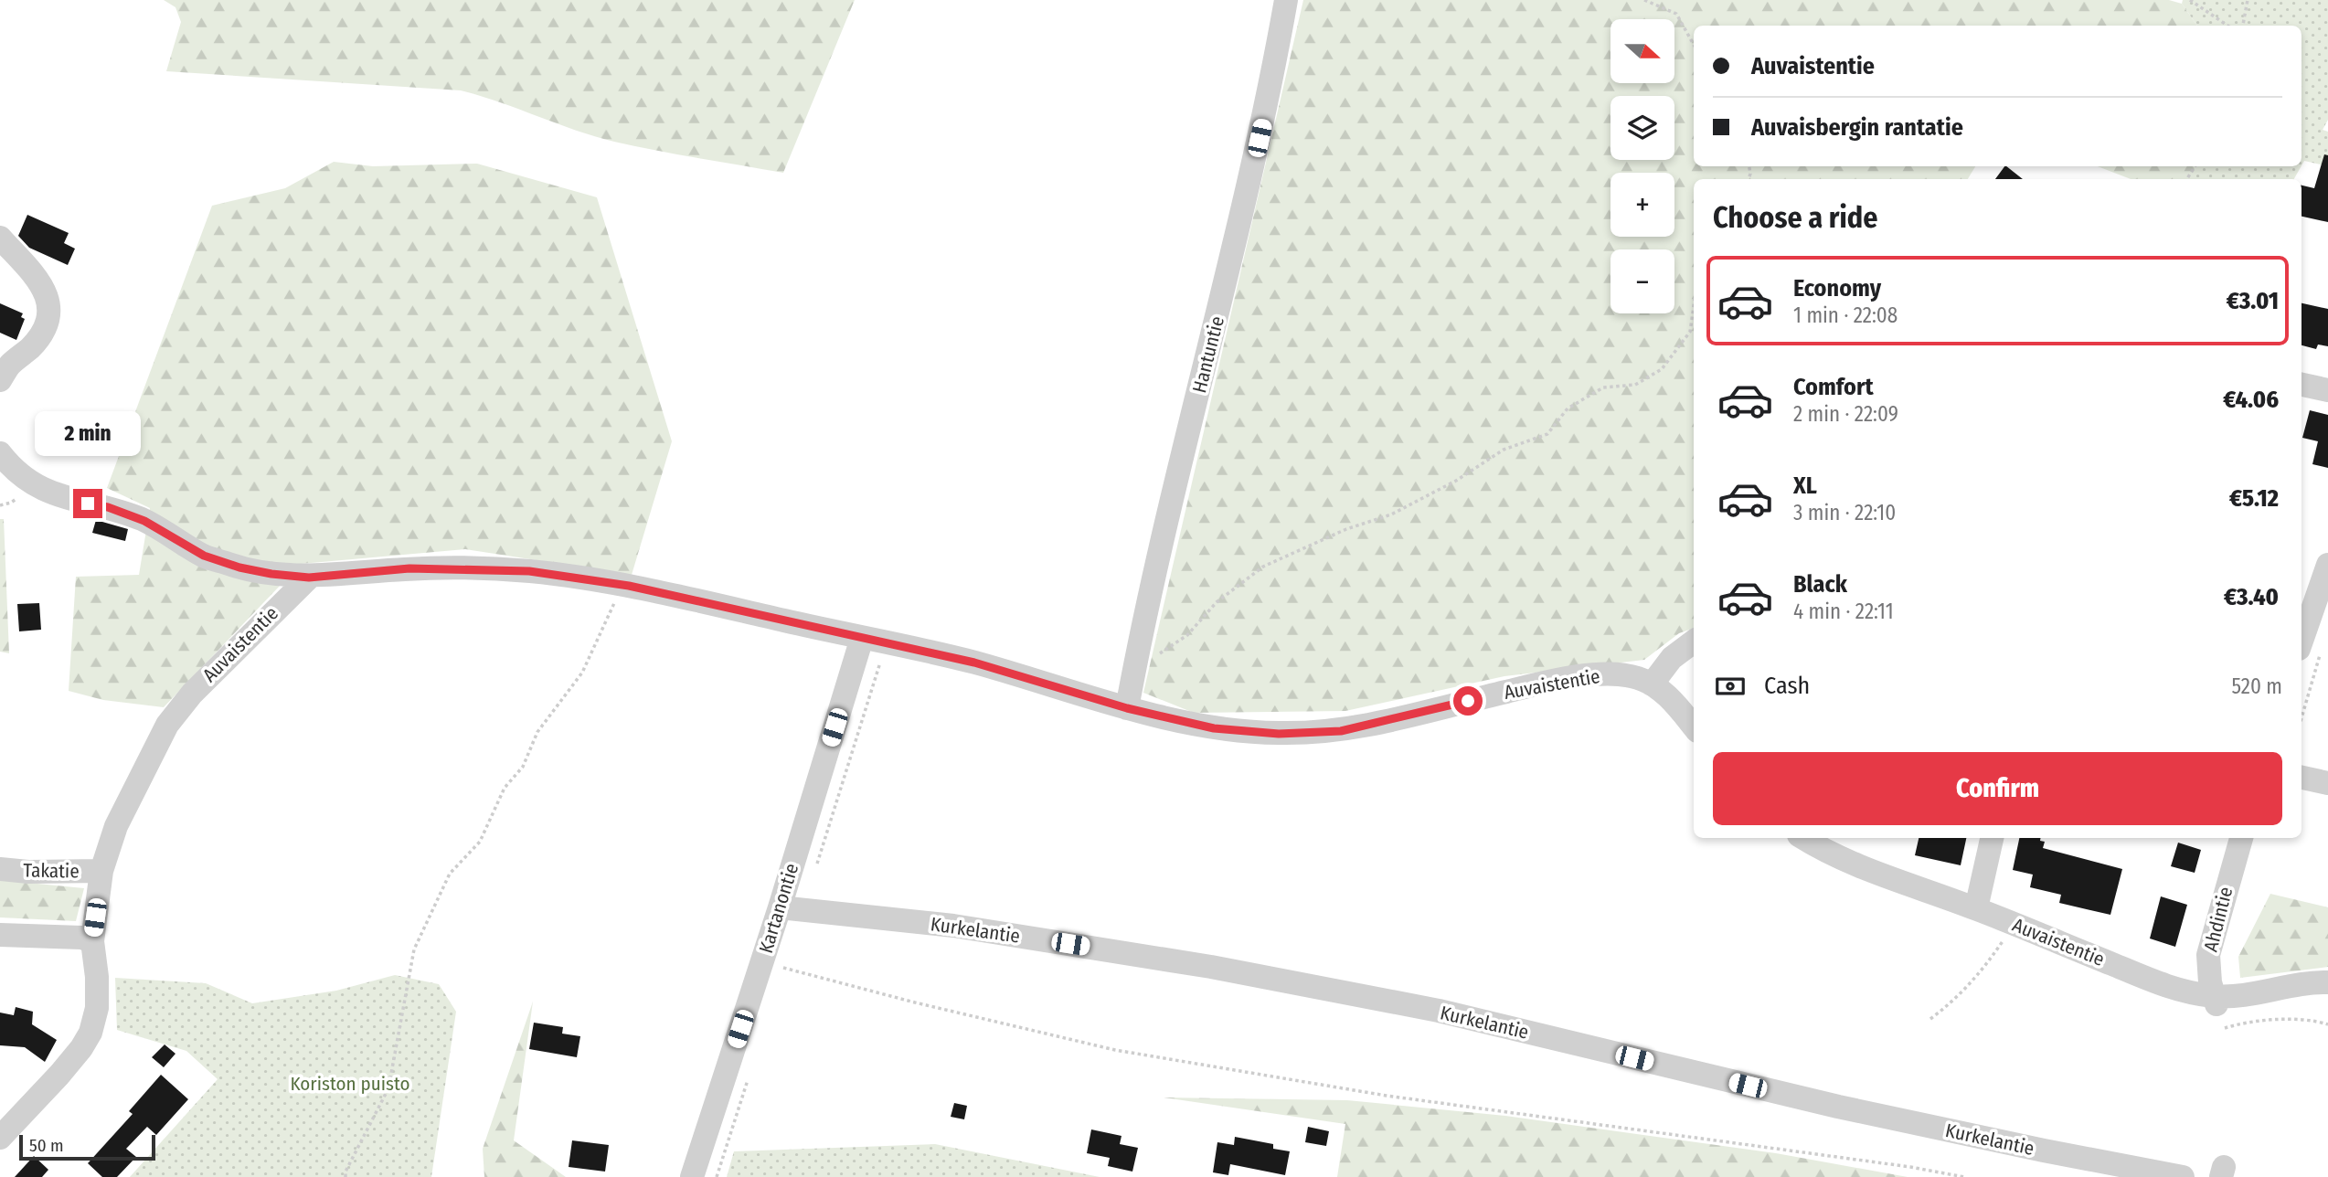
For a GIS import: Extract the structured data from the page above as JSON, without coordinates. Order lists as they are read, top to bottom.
{
  "streets": {
    "street": [
      "Hantuntie",
      "Auvaistentie",
      "Takatie",
      "Kartanontie",
      "Ahdintie",
      "Kurkelantie"
    ]
  },
  "crossings": [
    ["Hantuntie", "Auvaistentie"],
    ["Auvaistentie", "Takatie"],
    ["Auvaistentie", "Kartanontie"],
    ["Auvaistentie", "Ahdintie"],
    ["Kartanontie", "Kurkelantie"]
  ],
  "parks": ["Koriston puisto"],
  "scale_bar": "50 m",
  "north": "right",
  "page": {
    "map_buttons": ["+", "−"],
    "banner": ["Auvaistentie", "Auvaisbergin rantatie"],
    "heading": "Choose a ride",
    "list": [
      {
        "name": "Economy",
        "note": "1 min · 22:08",
        "value": "€3.01"
      },
      {
        "name": "Comfort",
        "note": "2 min · 22:09",
        "value": "€4.06"
      },
      {
        "name": "XL",
        "note": "3 min · 22:10",
        "value": "€5.12"
      },
      {
        "name": "Black",
        "note": "4 min · 22:11",
        "value": "€3.40"
      }
    ],
    "bubble": "2 min",
    "pay": ["Cash", "520 m"],
    "buttons": "Confirm",
    "scale": "50 m"
  }
}
